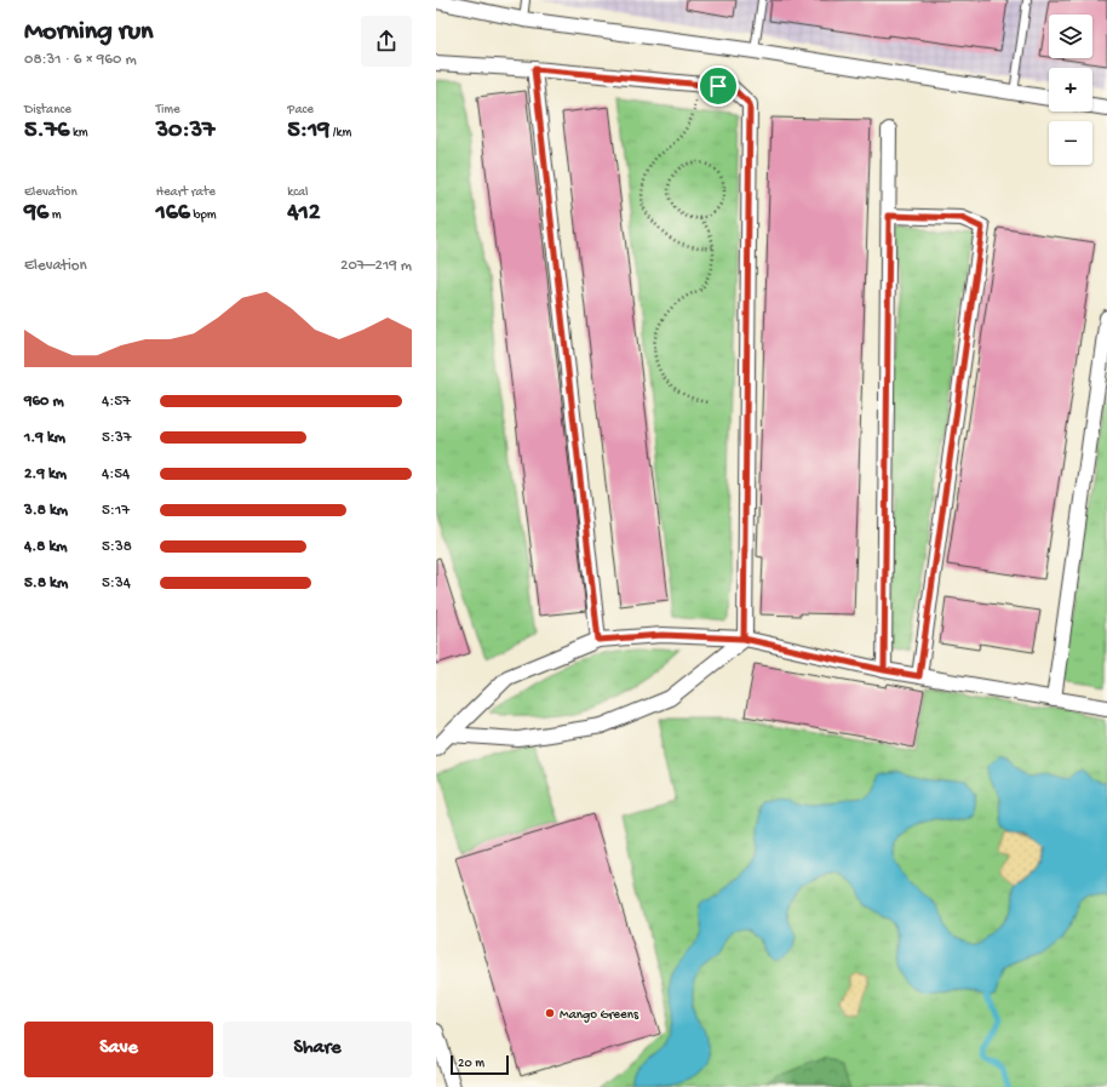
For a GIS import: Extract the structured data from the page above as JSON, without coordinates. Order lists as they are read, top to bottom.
{
  "places": ["Mango Greens"],
  "scale_bar": "20 m",
  "page": {
    "heading": ["Morning run", "08:31 · 6 × 960 m"],
    "map_buttons": ["+", "−"],
    "stats": [
      ["Distance", "5.76 km"],
      ["Time", "30:37"],
      ["Pace", "5:19 /km"],
      ["Elevation", "96 m"],
      ["Heart rate", "166 bpm"],
      ["kcal", "412"]
    ],
    "chart": ["Elevation", "207–219 m"],
    "list": [
      {
        "name": "960 m",
        "note": "4:57"
      },
      {
        "name": "1.9 km",
        "note": "5:37"
      },
      {
        "name": "2.9 km",
        "note": "4:54"
      },
      {
        "name": "3.8 km",
        "note": "5:17"
      },
      {
        "name": "4.8 km",
        "note": "5:38"
      },
      {
        "name": "5.8 km",
        "note": "5:34"
      }
    ],
    "buttons": ["Save", "Share"],
    "scale": "20 m"
  }
}
